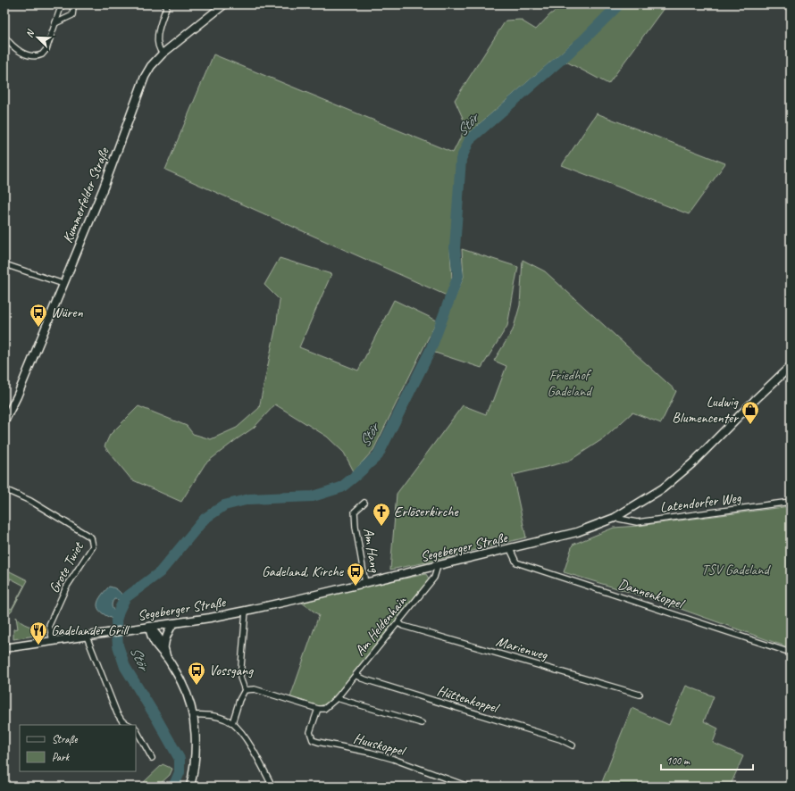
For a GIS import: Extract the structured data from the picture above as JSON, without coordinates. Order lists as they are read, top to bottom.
{
  "streets": {
    "main road": ["Kummerfelder Straße", "Segeberger Straße"],
    "street": [
      "Latendorfer Weg",
      "Am Hang",
      "Grote Twiet",
      "Dannenkoppel",
      "Am Heldenhain",
      "Marienweg",
      "Hüttenkoppel",
      "Huuskoppel"
    ]
  },
  "crossings": [
    ["Latendorfer Weg", "Segeberger Straße"],
    ["Segeberger Straße", "Am Hang"],
    ["Segeberger Straße", "Grote Twiet"],
    ["Segeberger Straße", "Dannenkoppel"],
    ["Segeberger Straße", "Am Heldenhain"],
    ["Am Heldenhain", "Marienweg"],
    ["Am Heldenhain", "Hüttenkoppel"],
    ["Am Heldenhain", "Huuskoppel"]
  ],
  "water": ["Stör"],
  "parks": ["Friedhof Gadeland", "TSV Gadeland"],
  "places": {
    "bus stop": ["Würen", "Gadeland, Kirche", "Vossgang"],
    "shop": ["Ludwig Blumencenter"],
    "church": ["Erlöserkirche"],
    "restaurant": ["Gadelander Grill"]
  },
  "legend": ["Straße", "Park"],
  "scale_bar": "100 m",
  "north": "top left"
}
